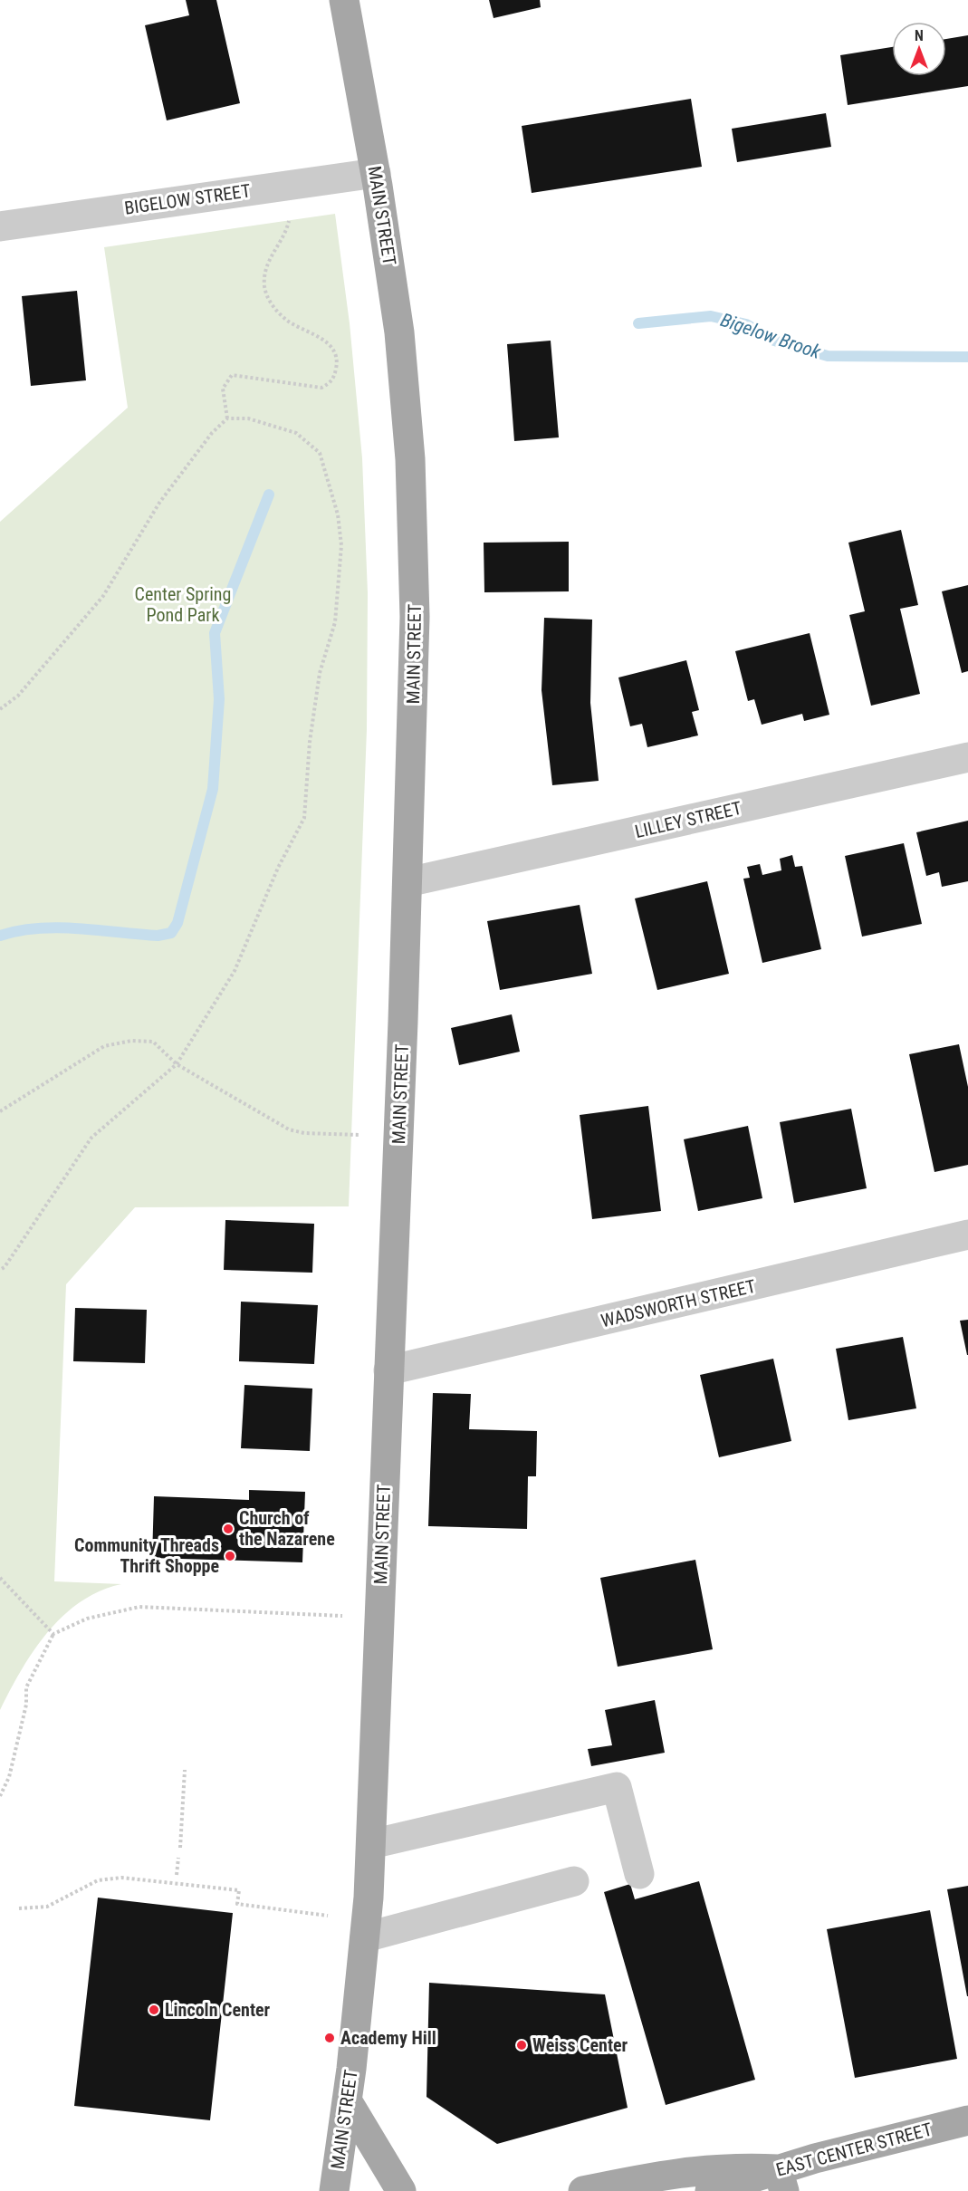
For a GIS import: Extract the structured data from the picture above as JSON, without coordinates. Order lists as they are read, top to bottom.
{
  "streets": {
    "main road": ["MAIN STREET", "EAST CENTER STREET"],
    "street": ["BIGELOW STREET", "LILLEY STREET", "WADSWORTH STREET"]
  },
  "crossings": [
    ["BIGELOW STREET", "MAIN STREET"],
    ["MAIN STREET", "LILLEY STREET"],
    ["MAIN STREET", "WADSWORTH STREET"]
  ],
  "water": ["Bigelow Brook"],
  "parks": ["Center Spring Pond Park"],
  "places": [
    "Church of the Nazarene",
    "Community Threads Thrift Shoppe",
    "Lincoln Center",
    "Academy Hill",
    "Weiss Center"
  ],
  "north": "top"
}
